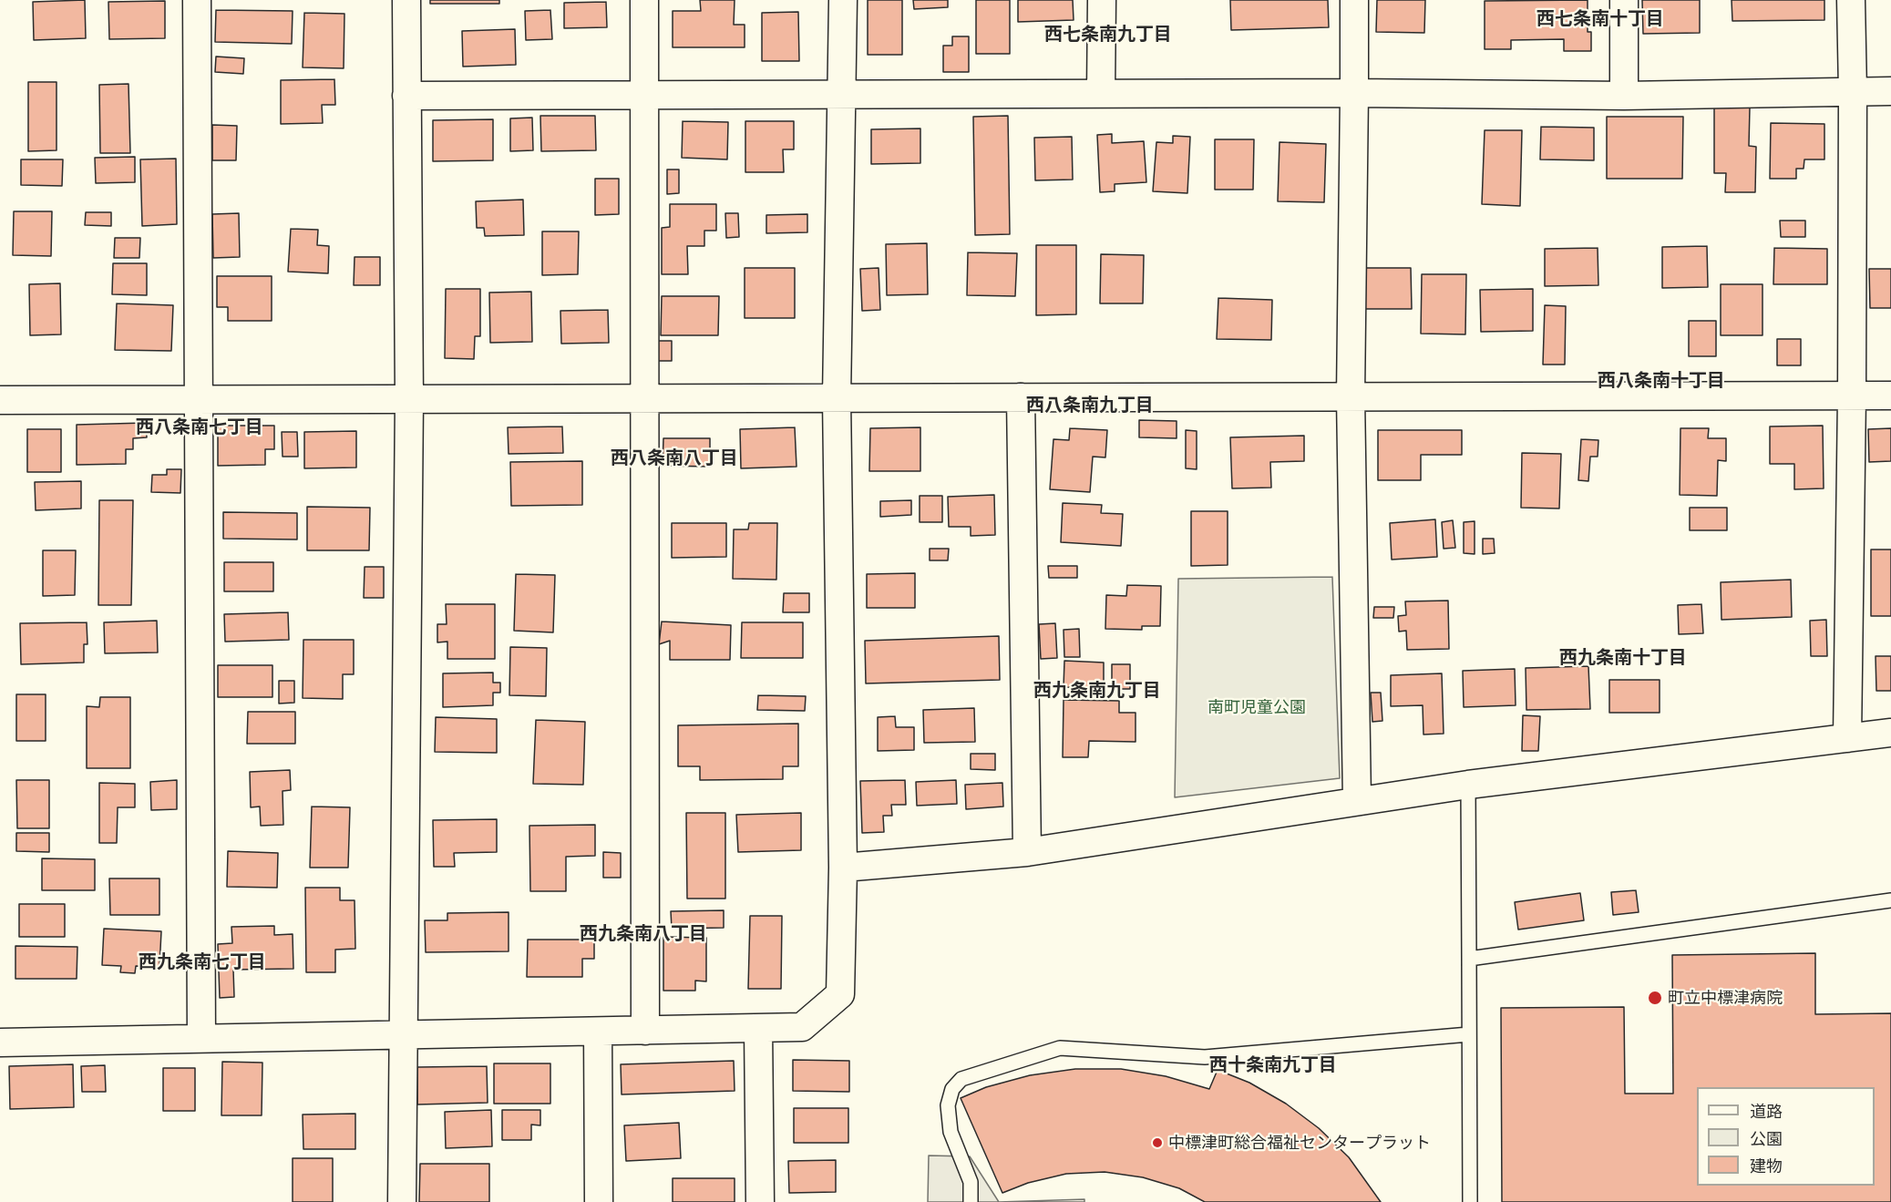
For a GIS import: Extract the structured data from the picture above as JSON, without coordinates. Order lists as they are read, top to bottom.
{
  "districts": [
    "西七条南十丁目",
    "西七条南九丁目",
    "西八条南十丁目",
    "西八条南九丁目",
    "西八条南七丁目",
    "西八条南八丁目",
    "西九条南十丁目",
    "西九条南九丁目",
    "西九条南八丁目",
    "西九条南七丁目",
    "西十条南九丁目"
  ],
  "parks": ["南町児童公園"],
  "places": ["町立中標津病院", "中標津町総合福祉センタープラット"],
  "legend": ["道路", "公園", "建物"]
}
